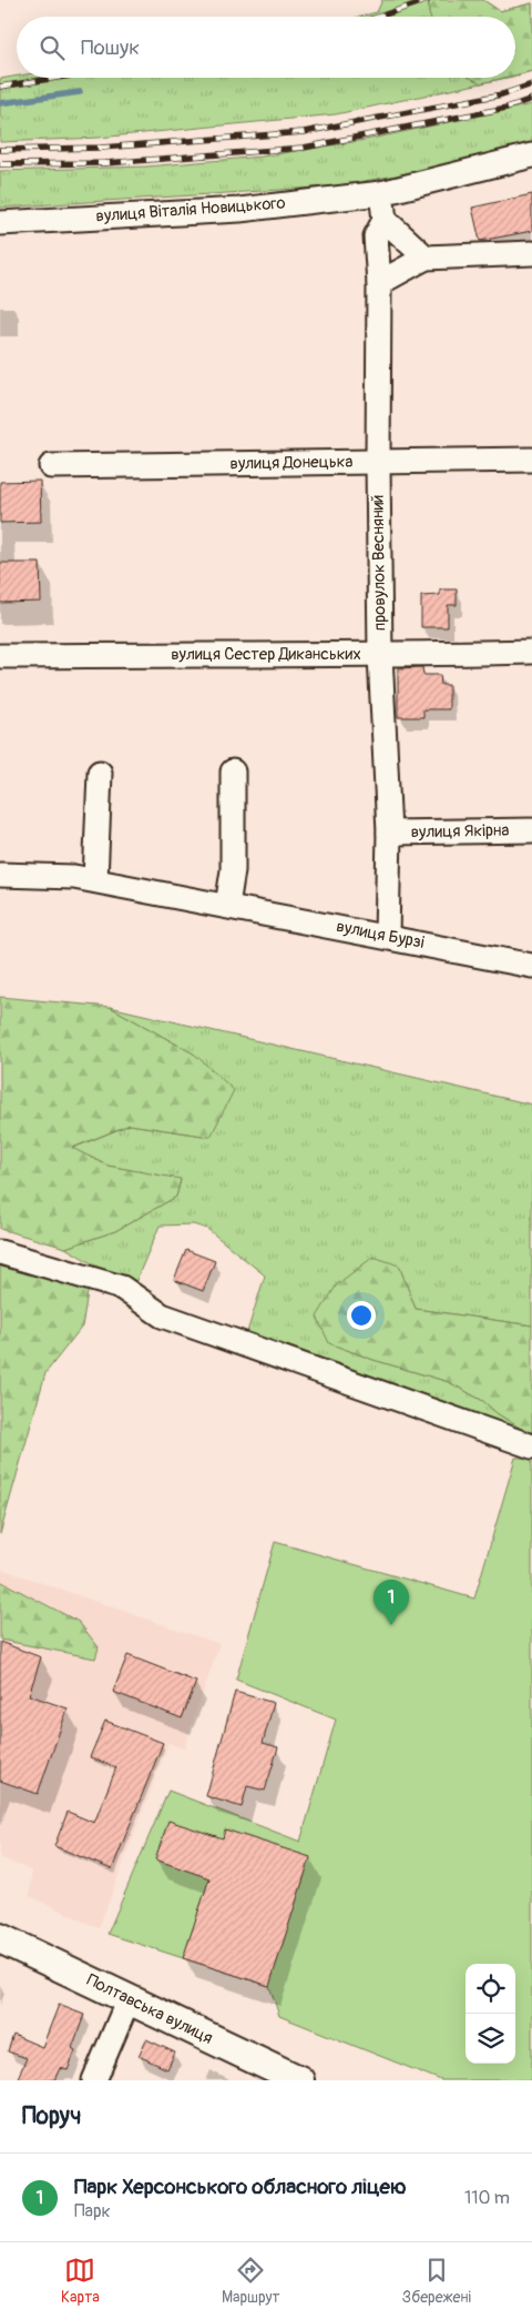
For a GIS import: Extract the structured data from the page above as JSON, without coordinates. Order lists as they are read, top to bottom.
{
  "streets": {
    "main road": ["Полтавська вулиця"],
    "street": [
      "вулиця Віталія Новицького",
      "вулиця Донецька",
      "провулок Весняний",
      "вулиця Сестер Диканських",
      "вулиця Якірна",
      "вулиця Бурзі"
    ]
  },
  "crossings": [
    ["вулиця Віталія Новицького", "провулок Весняний"],
    ["вулиця Донецька", "провулок Весняний"],
    ["провулок Весняний", "вулиця Сестер Диканських"],
    ["провулок Весняний", "вулиця Якірна"],
    ["провулок Весняний", "вулиця Бурзі"]
  ],
  "page": {
    "search": "Пошук",
    "pins": "1",
    "heading": "Поруч",
    "list": [
      {
        "mark": "1",
        "name": "Парк Херсонського обласного ліцею",
        "note": "Парк",
        "value": "110 m"
      }
    ],
    "nav": ["Карта", "Маршрут", "Збережені"]
  }
}
